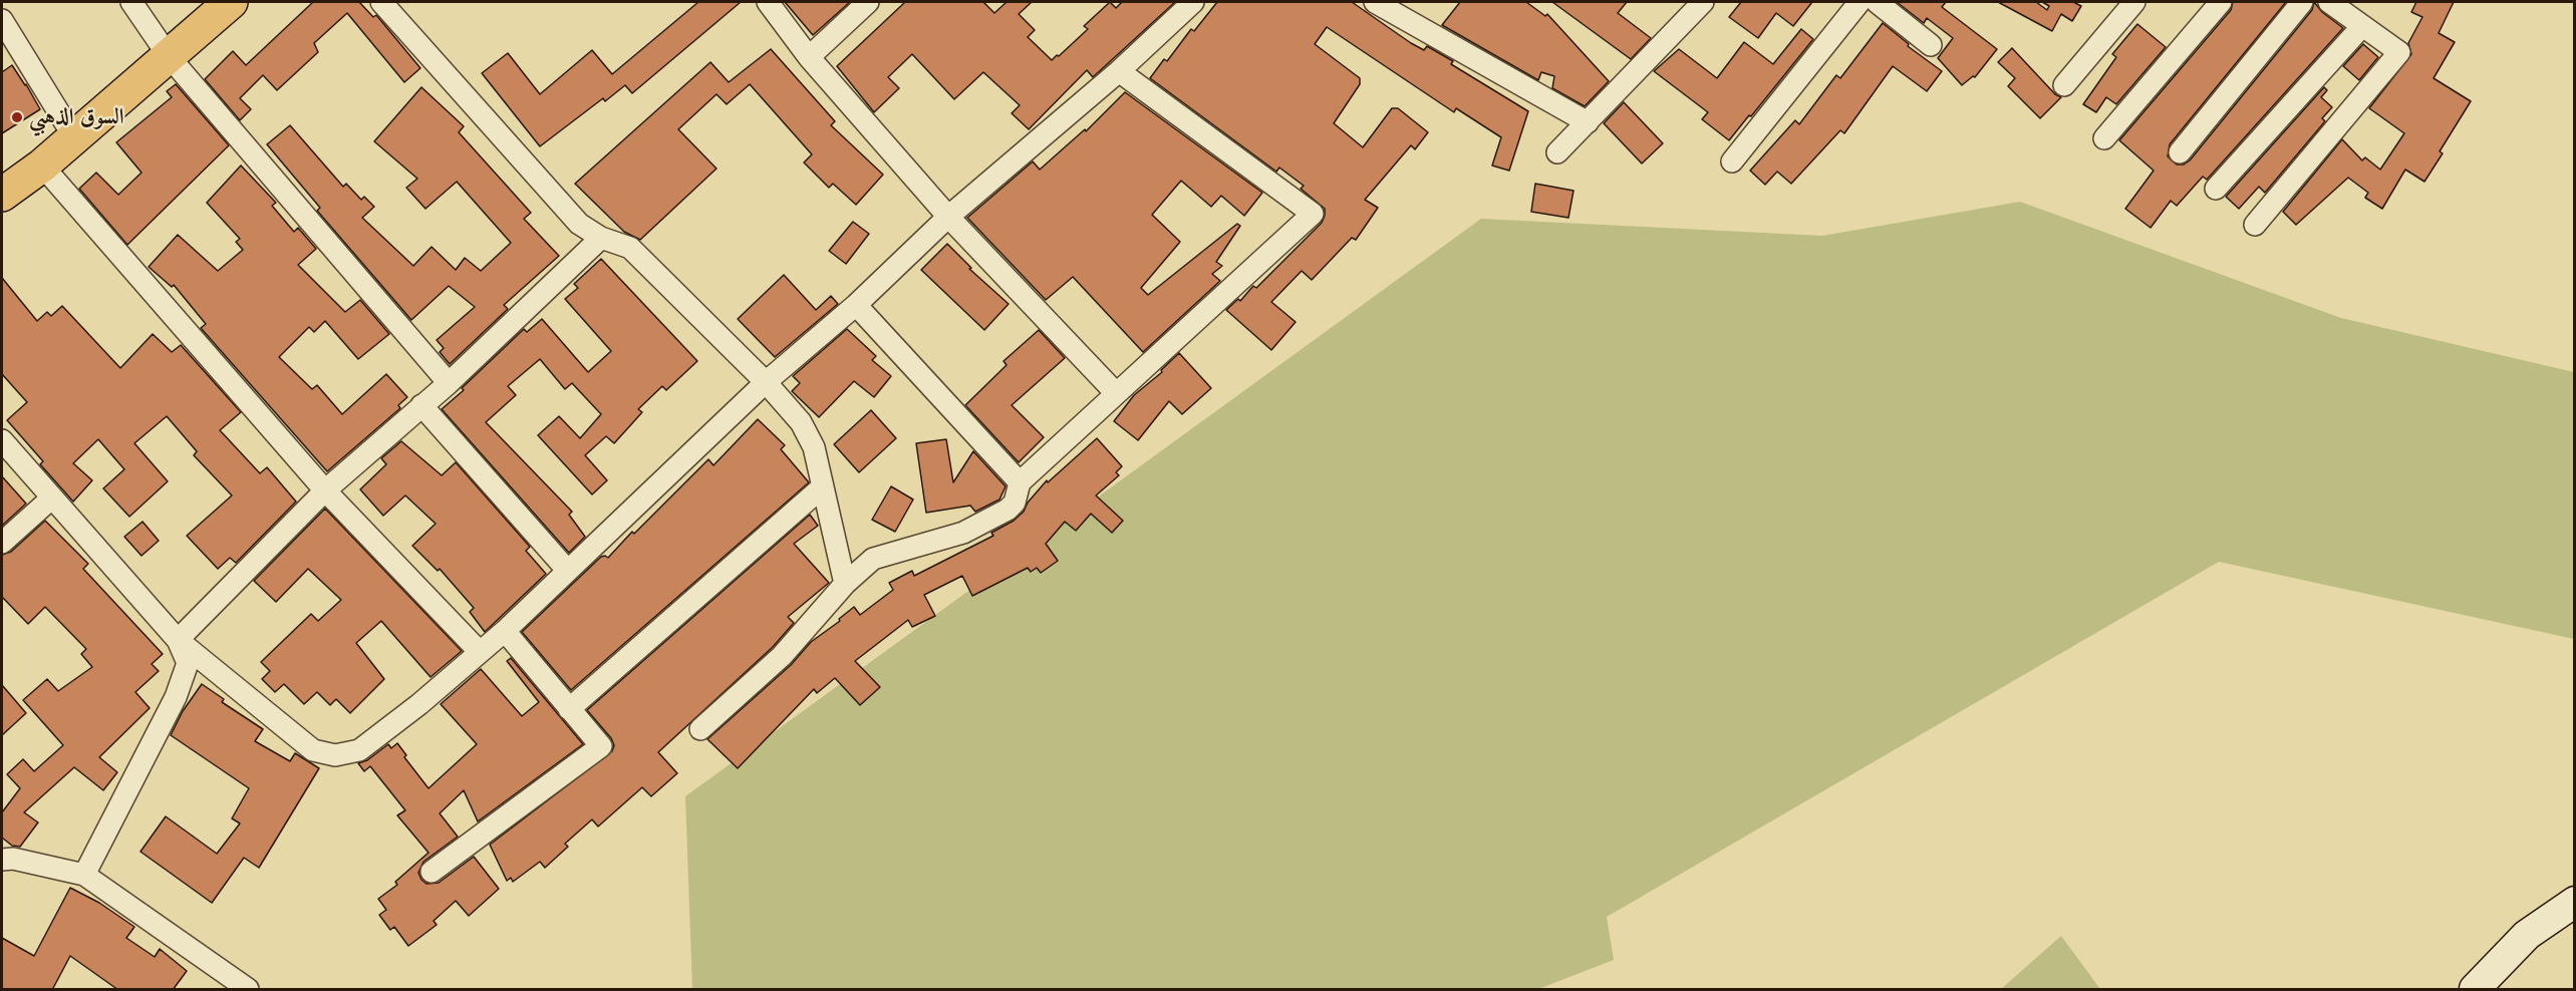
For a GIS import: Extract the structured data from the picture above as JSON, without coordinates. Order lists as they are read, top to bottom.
{
  "places": ["السوق الذهبي"]
}
